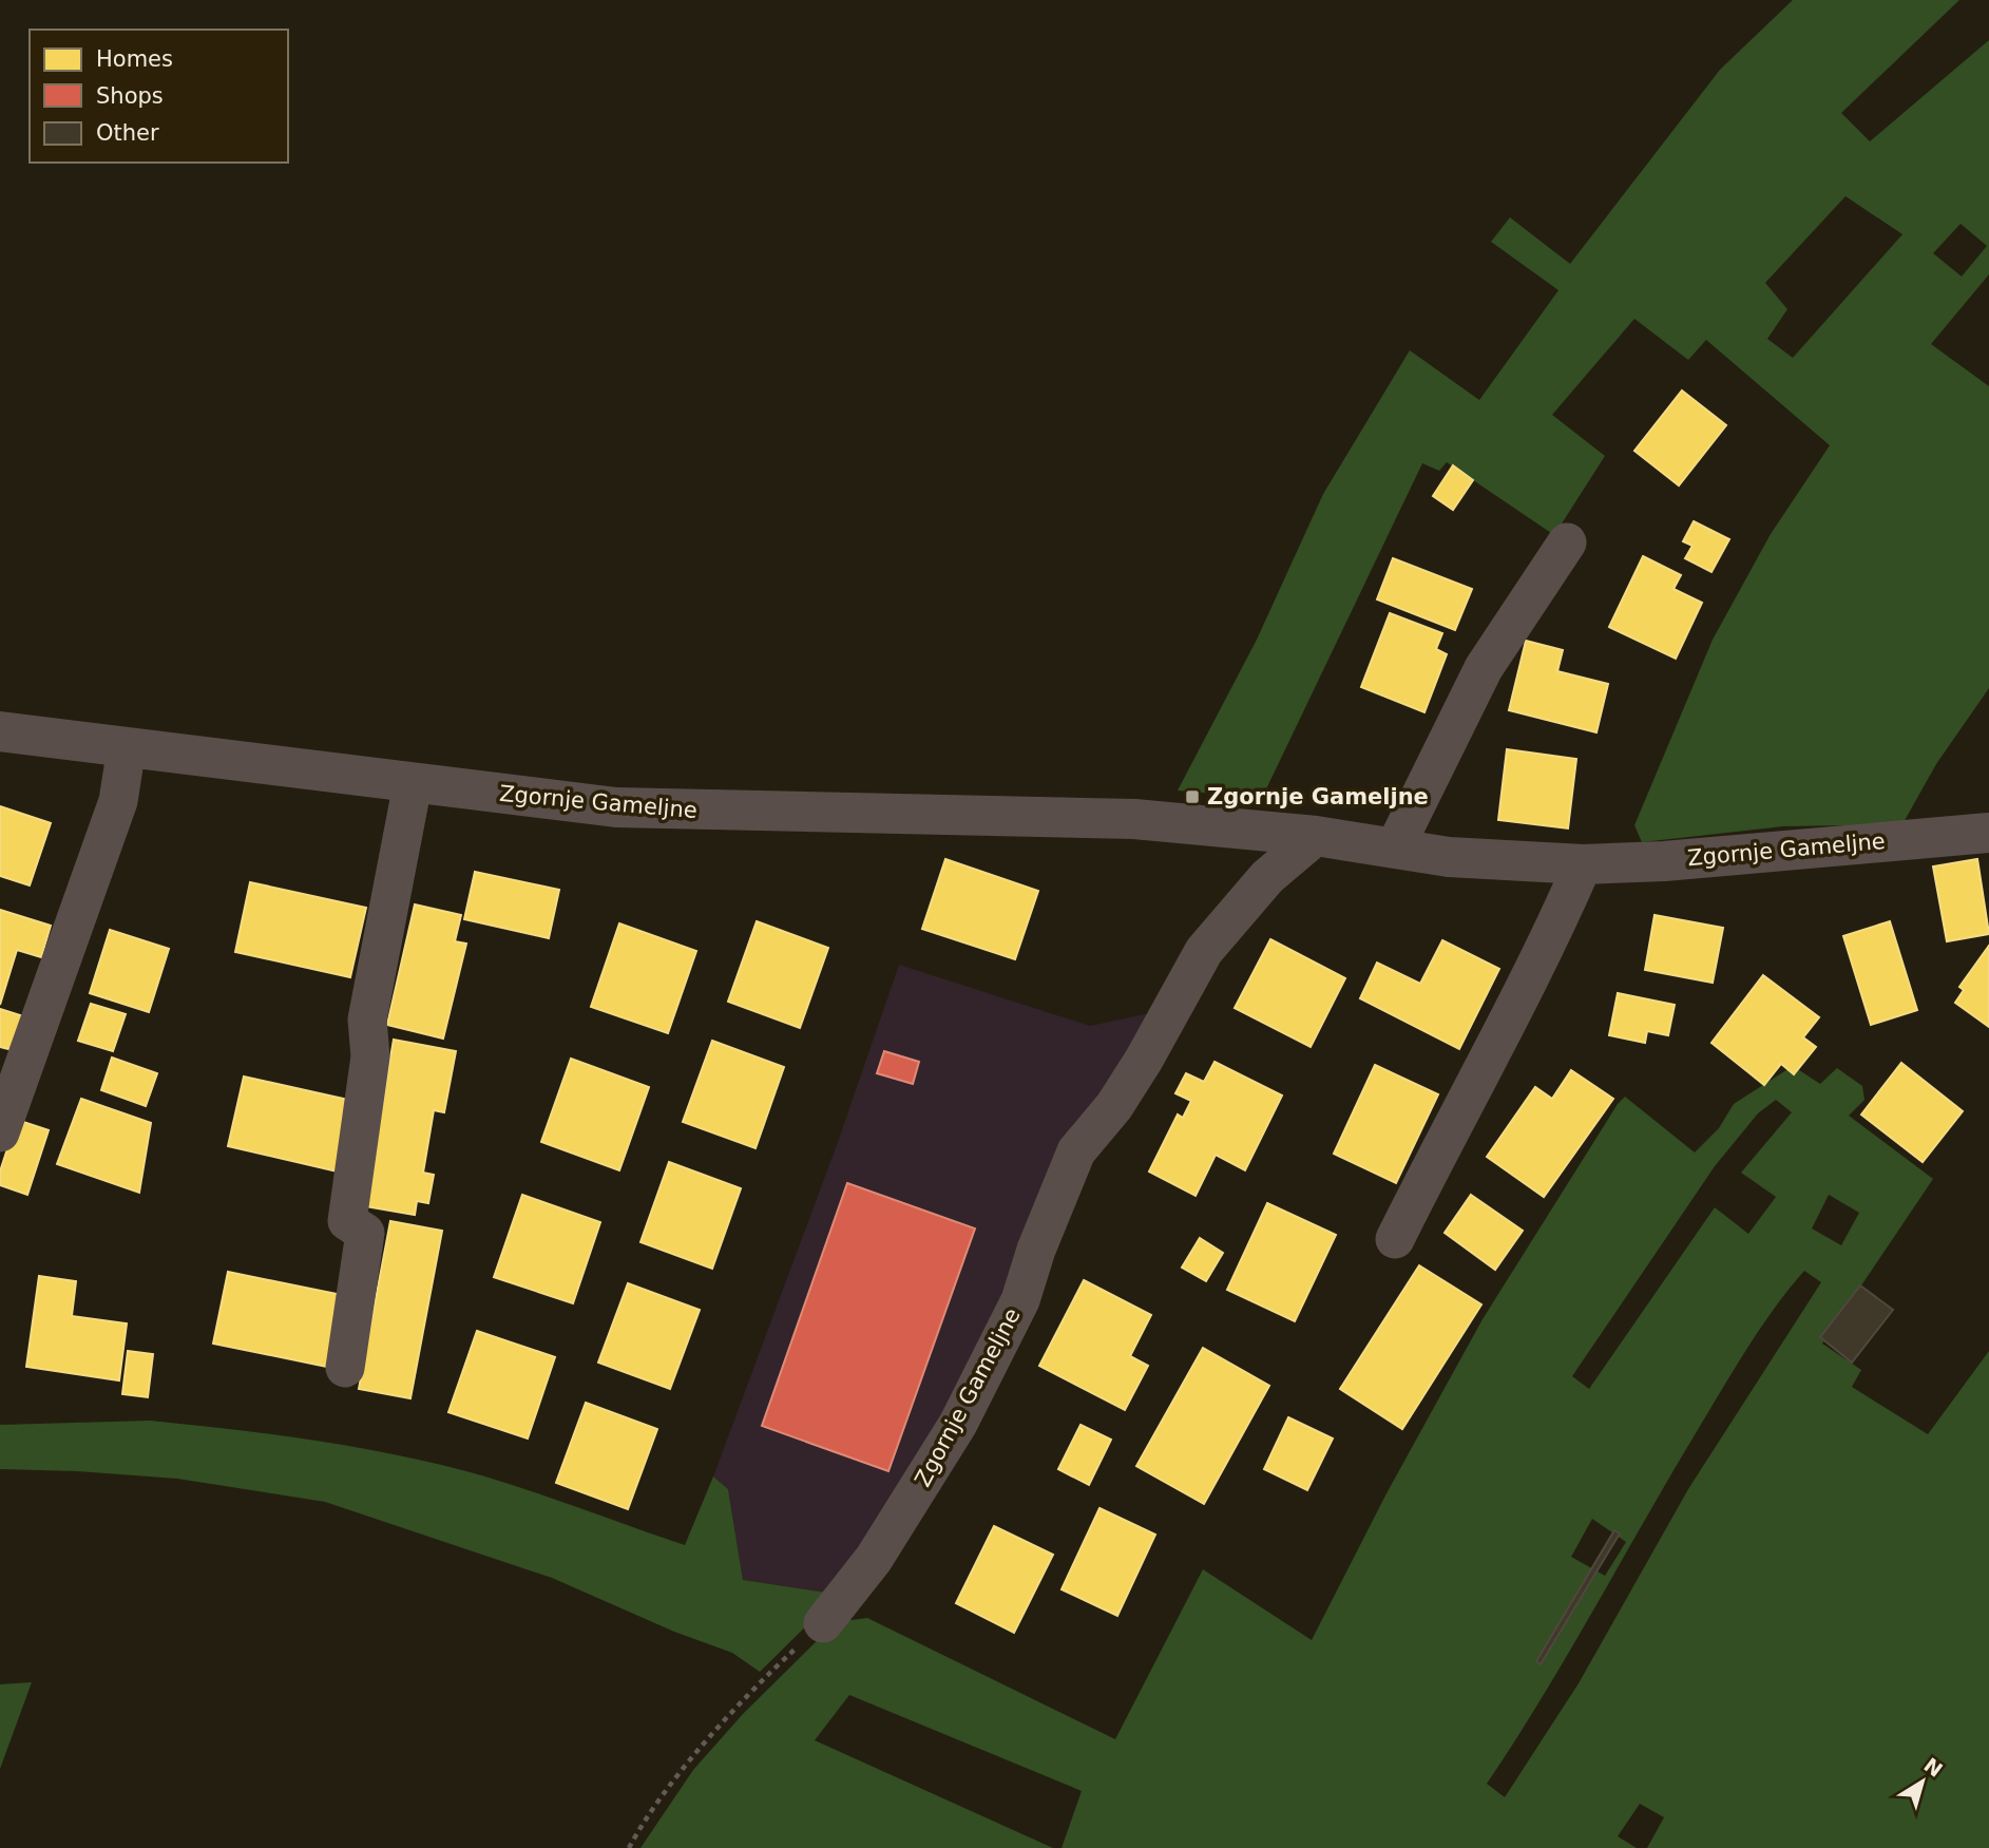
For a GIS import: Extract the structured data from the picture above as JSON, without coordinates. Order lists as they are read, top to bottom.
{
  "streets": {
    "street": ["Zgornje Gameljne"]
  },
  "places": {
    "transit": ["Zgornje Gameljne"]
  },
  "legend": ["Homes", "Shops", "Other"],
  "north": "top right"
}
